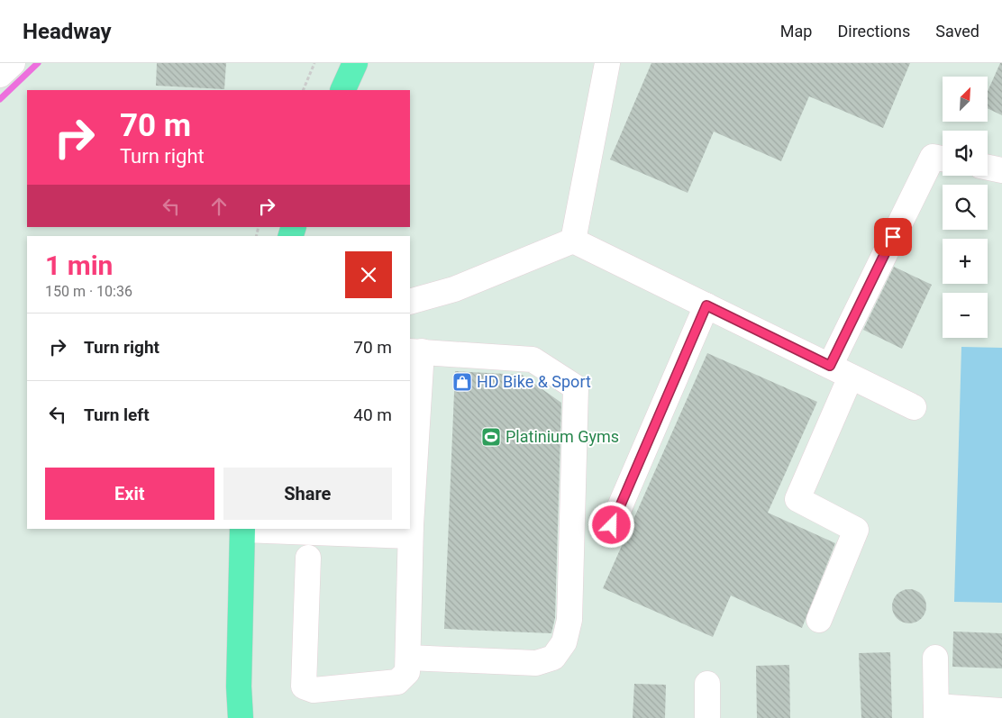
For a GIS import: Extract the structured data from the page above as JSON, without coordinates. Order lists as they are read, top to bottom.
{
  "places": {
    "shop": ["HD Bike & Sport"],
    "sports": ["Platinium Gyms"]
  },
  "north": "top right",
  "page": {
    "header": "Headway",
    "nav": ["Map", "Directions", "Saved"],
    "map_buttons": ["+", "−"],
    "turn": ["70 m", "Turn right"],
    "heading": ["1 min", "150 m · 10:36"],
    "list": [
      {
        "name": "Turn right",
        "value": "70 m"
      },
      {
        "name": "Turn left",
        "value": "40 m"
      }
    ],
    "buttons": ["Exit", "Share"]
  }
}
